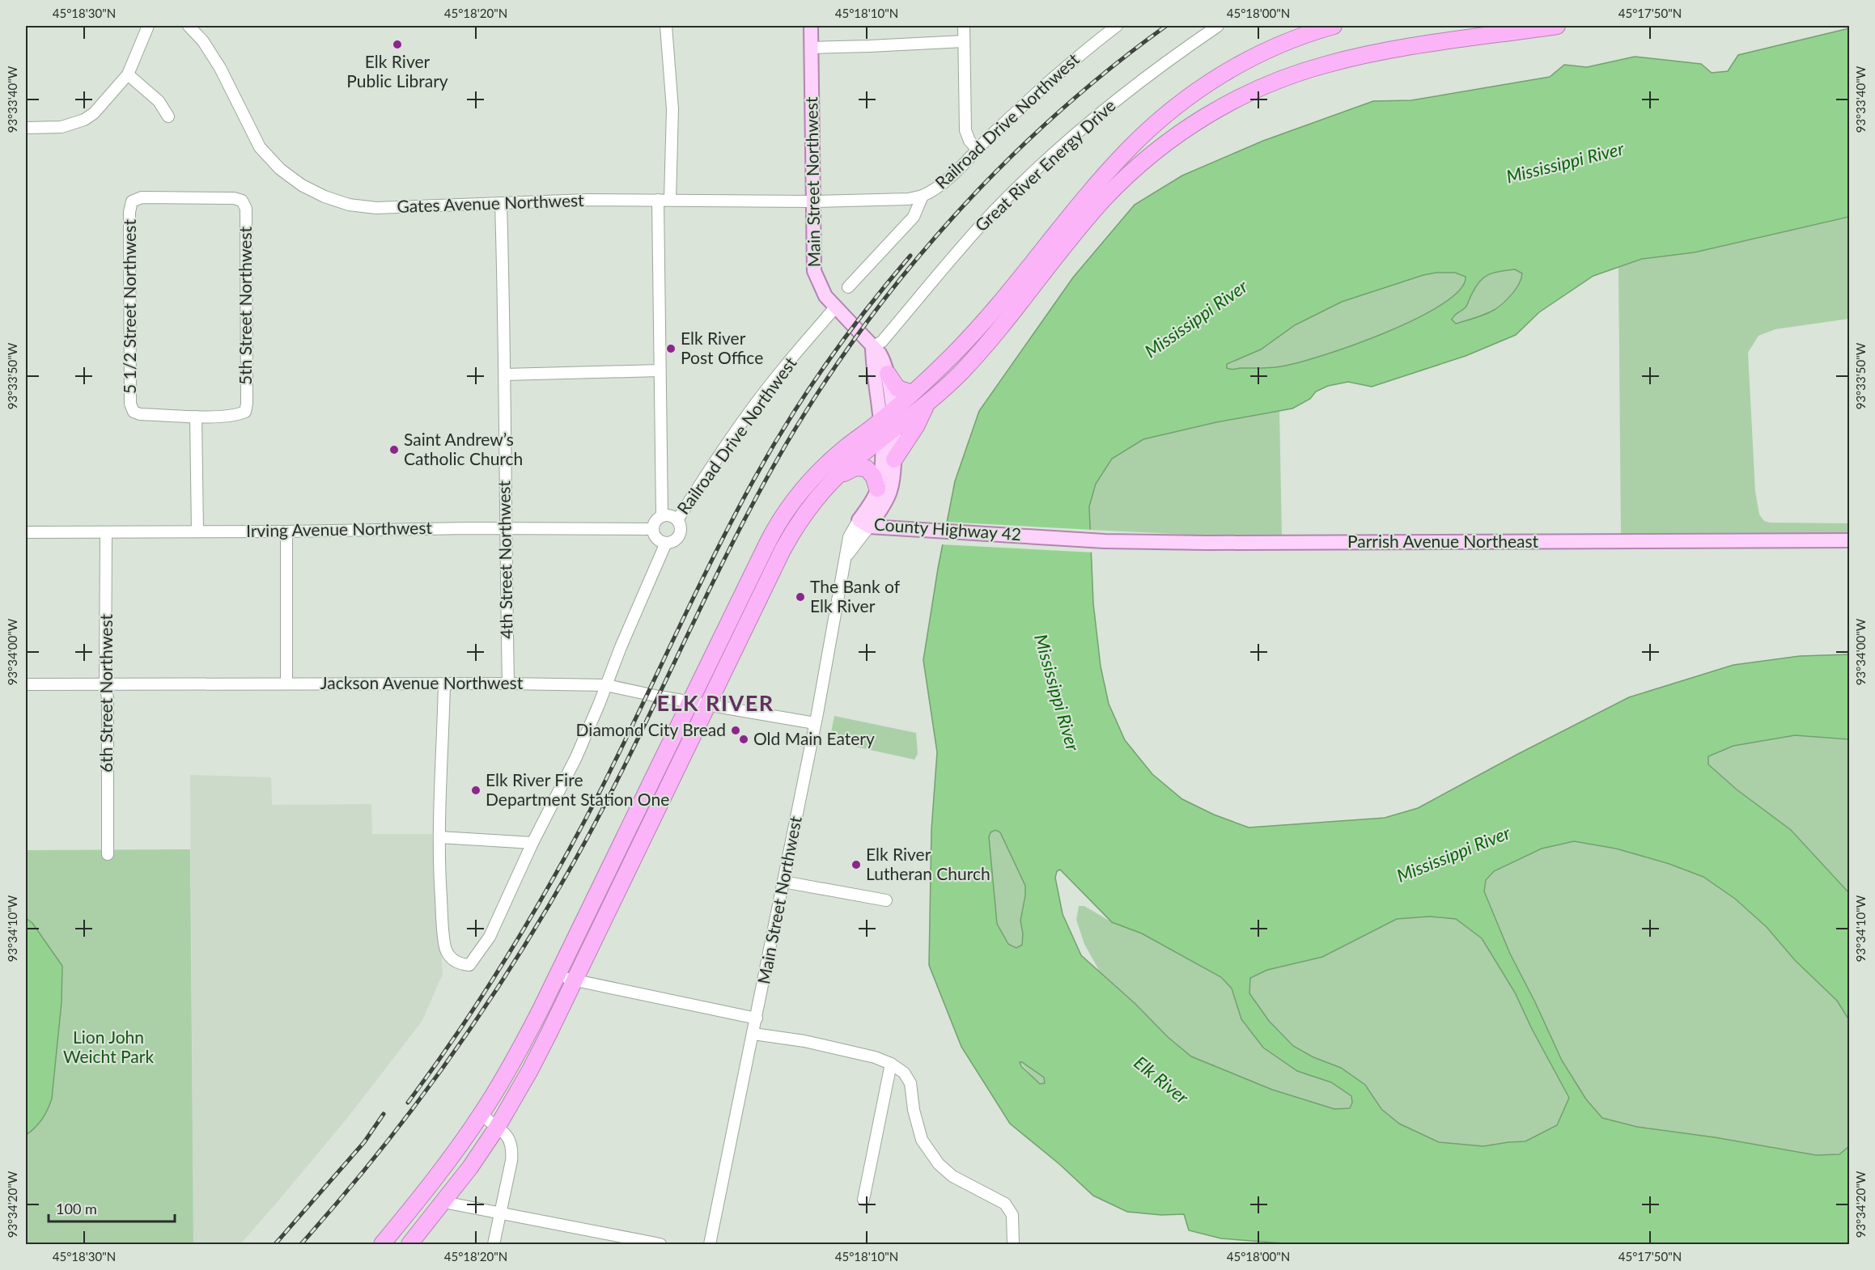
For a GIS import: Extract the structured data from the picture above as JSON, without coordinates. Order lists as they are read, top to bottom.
{
  "streets": {
    "main road": ["Main Street Northwest", "County Highway 42", "Parrish Avenue Northeast"],
    "street": [
      "Railroad Drive Northwest",
      "Great River Energy Drive",
      "Gates Avenue Northwest",
      "5th Street Northwest",
      "5 1/2 Street Northwest",
      "Irving Avenue Northwest",
      "4th Street Northwest",
      "Jackson Avenue Northwest",
      "6th Street Northwest"
    ]
  },
  "crossings": [
    ["Railroad Drive Northwest", "Main Street Northwest"],
    ["Railroad Drive Northwest", "Irving Avenue Northwest"],
    ["Great River Energy Drive", "Main Street Northwest"],
    ["Main Street Northwest", "County Highway 42"],
    ["Main Street Northwest", "Jackson Avenue Northwest"],
    ["Gates Avenue Northwest", "4th Street Northwest"],
    ["5th Street Northwest", "5 1/2 Street Northwest"],
    ["Irving Avenue Northwest", "4th Street Northwest"],
    ["Irving Avenue Northwest", "6th Street Northwest"],
    ["County Highway 42", "Parrish Avenue Northeast"],
    ["4th Street Northwest", "Jackson Avenue Northwest"],
    ["Jackson Avenue Northwest", "6th Street Northwest"]
  ],
  "districts": ["ELK RIVER"],
  "water": ["Mississippi River", "Elk River"],
  "parks": ["Lion John Weicht Park"],
  "places": [
    "Elk River Public Library",
    "Elk River Post Office",
    "Saint Andrew’s Catholic Church",
    "The Bank of Elk River",
    "Diamond City Bread",
    "Old Main Eatery",
    "Elk River Fire Department Station One",
    "Elk River Lutheran Church"
  ],
  "scale_bar": "100 m",
  "coordinates": [
    "45°18'30\"N",
    "45°18'20\"N",
    "45°18'10\"N",
    "45°18'00\"N",
    "45°17'50\"N",
    "93°33'40\"W",
    "93°33'50\"W",
    "93°34'00\"W",
    "93°34'10\"W",
    "93°34'20\"W"
  ]
}
